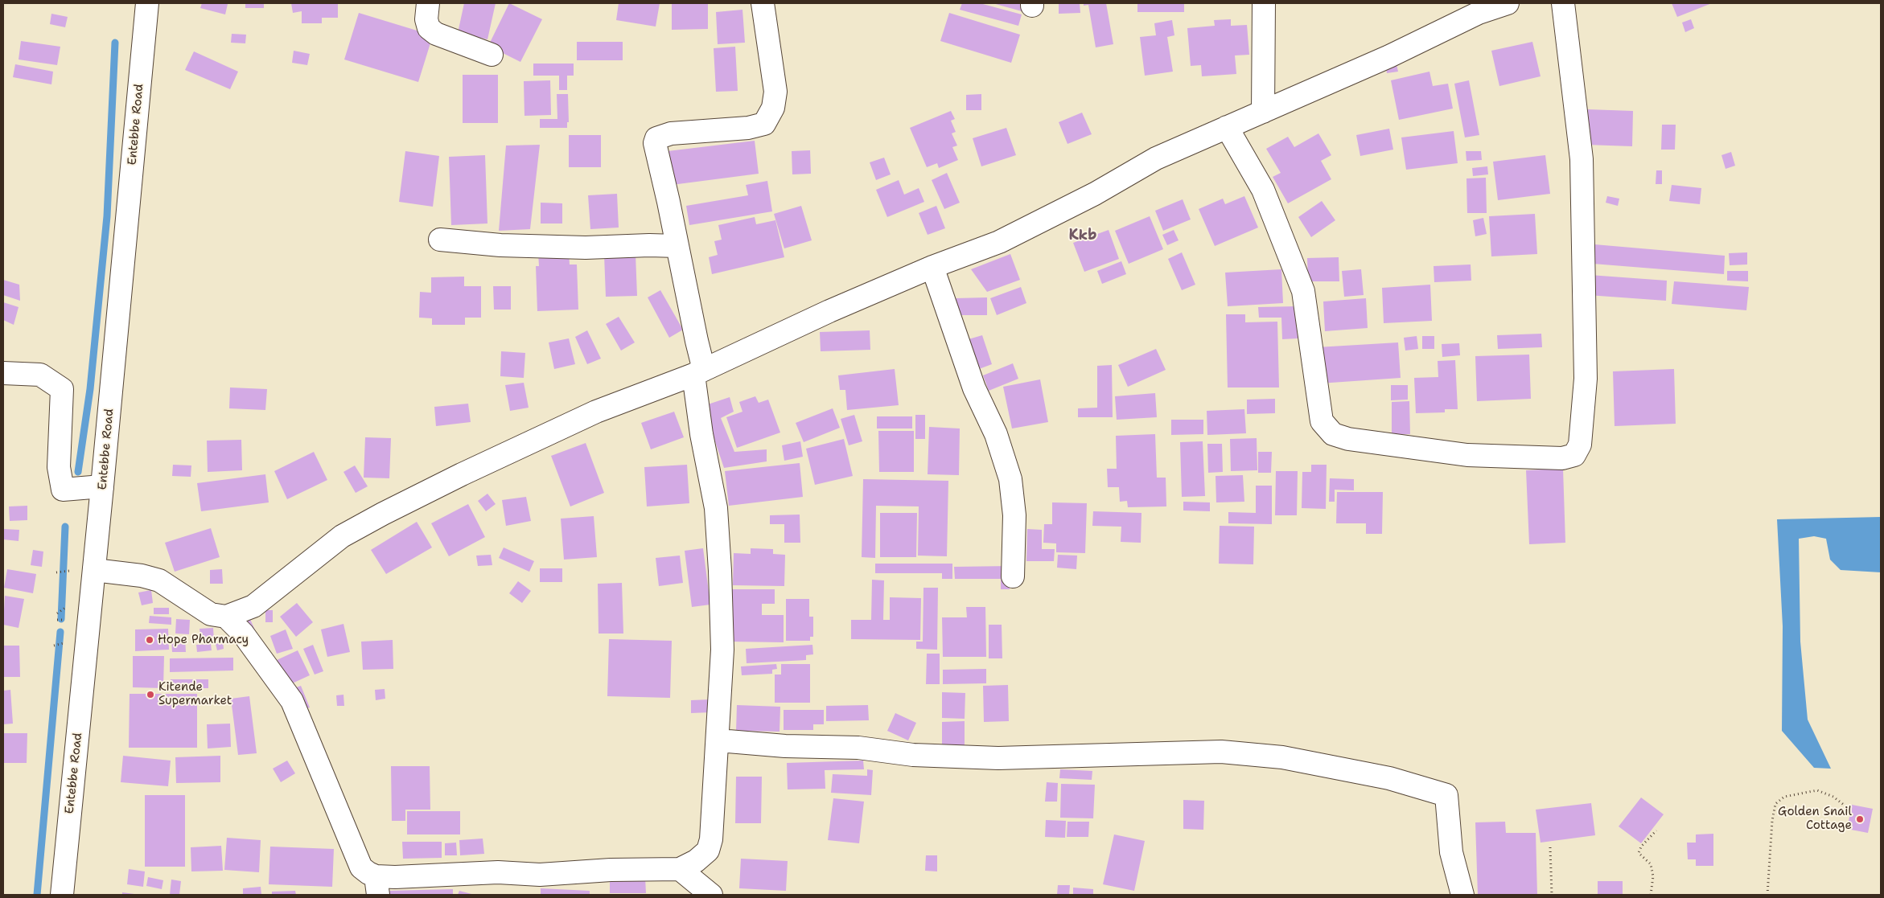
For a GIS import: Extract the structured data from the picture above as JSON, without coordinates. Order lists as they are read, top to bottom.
{
  "streets": {
    "street": ["Entebbe Road"]
  },
  "districts": ["Kkb"],
  "places": ["Hope Pharmacy", "Kitende Supermarket", "Golden Snail Cottage"]
}
